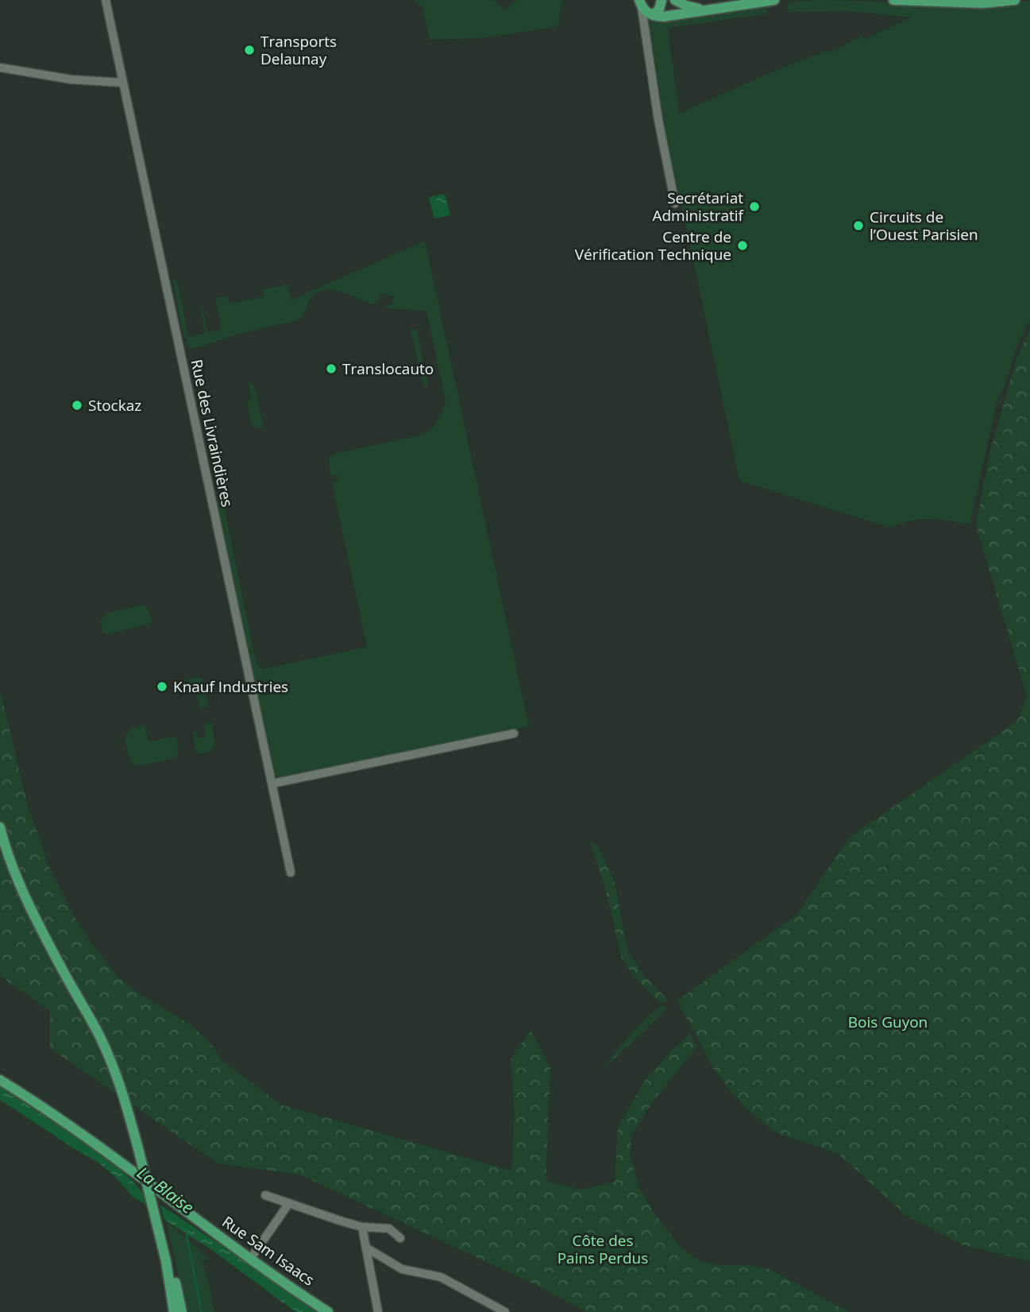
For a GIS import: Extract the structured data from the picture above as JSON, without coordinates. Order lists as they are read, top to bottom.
{
  "streets": {
    "main road": ["Rue Sam Isaacs"],
    "street": ["Rue des Livraindières"]
  },
  "water": ["La Blaise"],
  "parks": ["Bois Guyon", "Côte des Pains Perdus"],
  "places": [
    "Transports Delaunay",
    "Secrétariat Administratif",
    "Circuits de l’Ouest Parisien",
    "Centre de Vérification Technique",
    "Translocauto",
    "Stockaz",
    "Knauf Industries"
  ]
}
